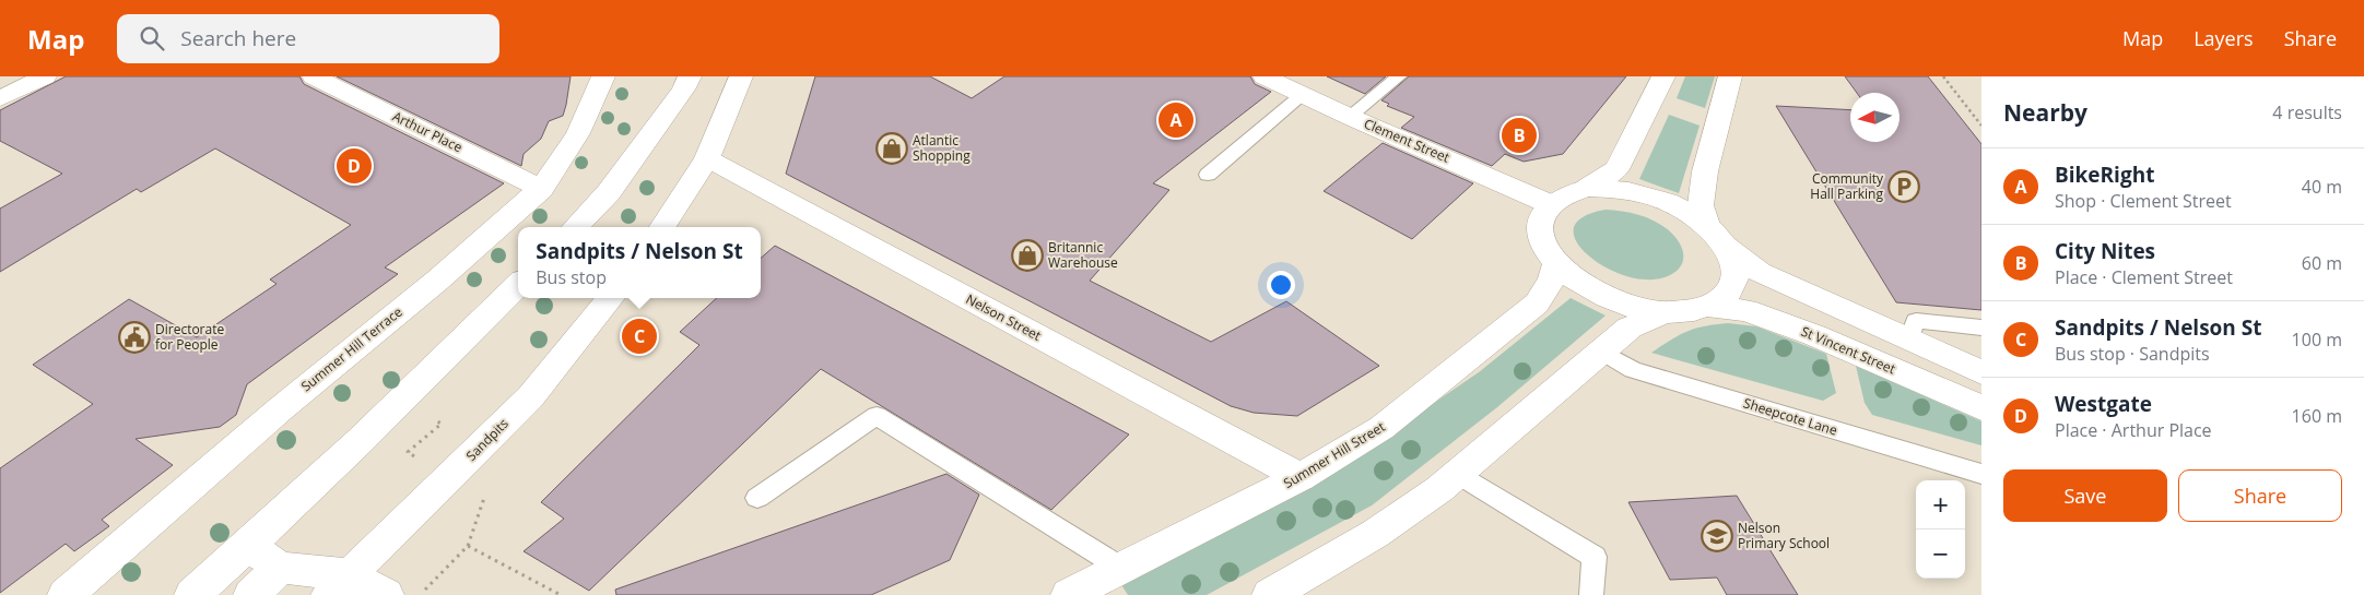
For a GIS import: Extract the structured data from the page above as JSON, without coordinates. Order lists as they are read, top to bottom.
{
  "streets": {
    "street": [
      "Arthur Place",
      "Clement Street",
      "Nelson Street",
      "Summer Hill Terrace",
      "St Vincent Street",
      "Sandpits",
      "Summer Hill Street"
    ],
    "lane": ["Sheepcote Lane"]
  },
  "crossings": [
    ["Arthur Place", "Summer Hill Terrace"],
    ["Clement Street", "St Vincent Street"],
    ["Clement Street", "Summer Hill Street"],
    ["Nelson Street", "Summer Hill Street"],
    ["St Vincent Street", "Summer Hill Street"]
  ],
  "places": {
    "shop": ["Atlantic Shopping", "Britannic Warehouse"],
    "parking": ["Community Hall Parking"],
    "public building": ["Directorate for People"],
    "school or university": ["Nelson Primary School"]
  },
  "north": "left",
  "page": {
    "header": "Map",
    "search": "Search here",
    "nav": ["Map", "Layers", "Share"],
    "heading": ["Nearby", "4 results"],
    "pins": [
      "A",
      "B",
      "D",
      "C"
    ],
    "list": [
      {
        "mark": "A",
        "name": "BikeRight",
        "note": "Shop · Clement Street",
        "value": "40 m"
      },
      {
        "mark": "B",
        "name": "City Nites",
        "note": "Place · Clement Street",
        "value": "60 m"
      },
      {
        "mark": "C",
        "name": "Sandpits / Nelson St",
        "note": "Bus stop · Sandpits",
        "value": "100 m"
      },
      {
        "mark": "D",
        "name": "Westgate",
        "note": "Place · Arthur Place",
        "value": "160 m"
      }
    ],
    "popup": ["Sandpits / Nelson St", "Bus stop"],
    "buttons": ["Save", "Share"],
    "map_buttons": ["+", "−"]
  }
}
